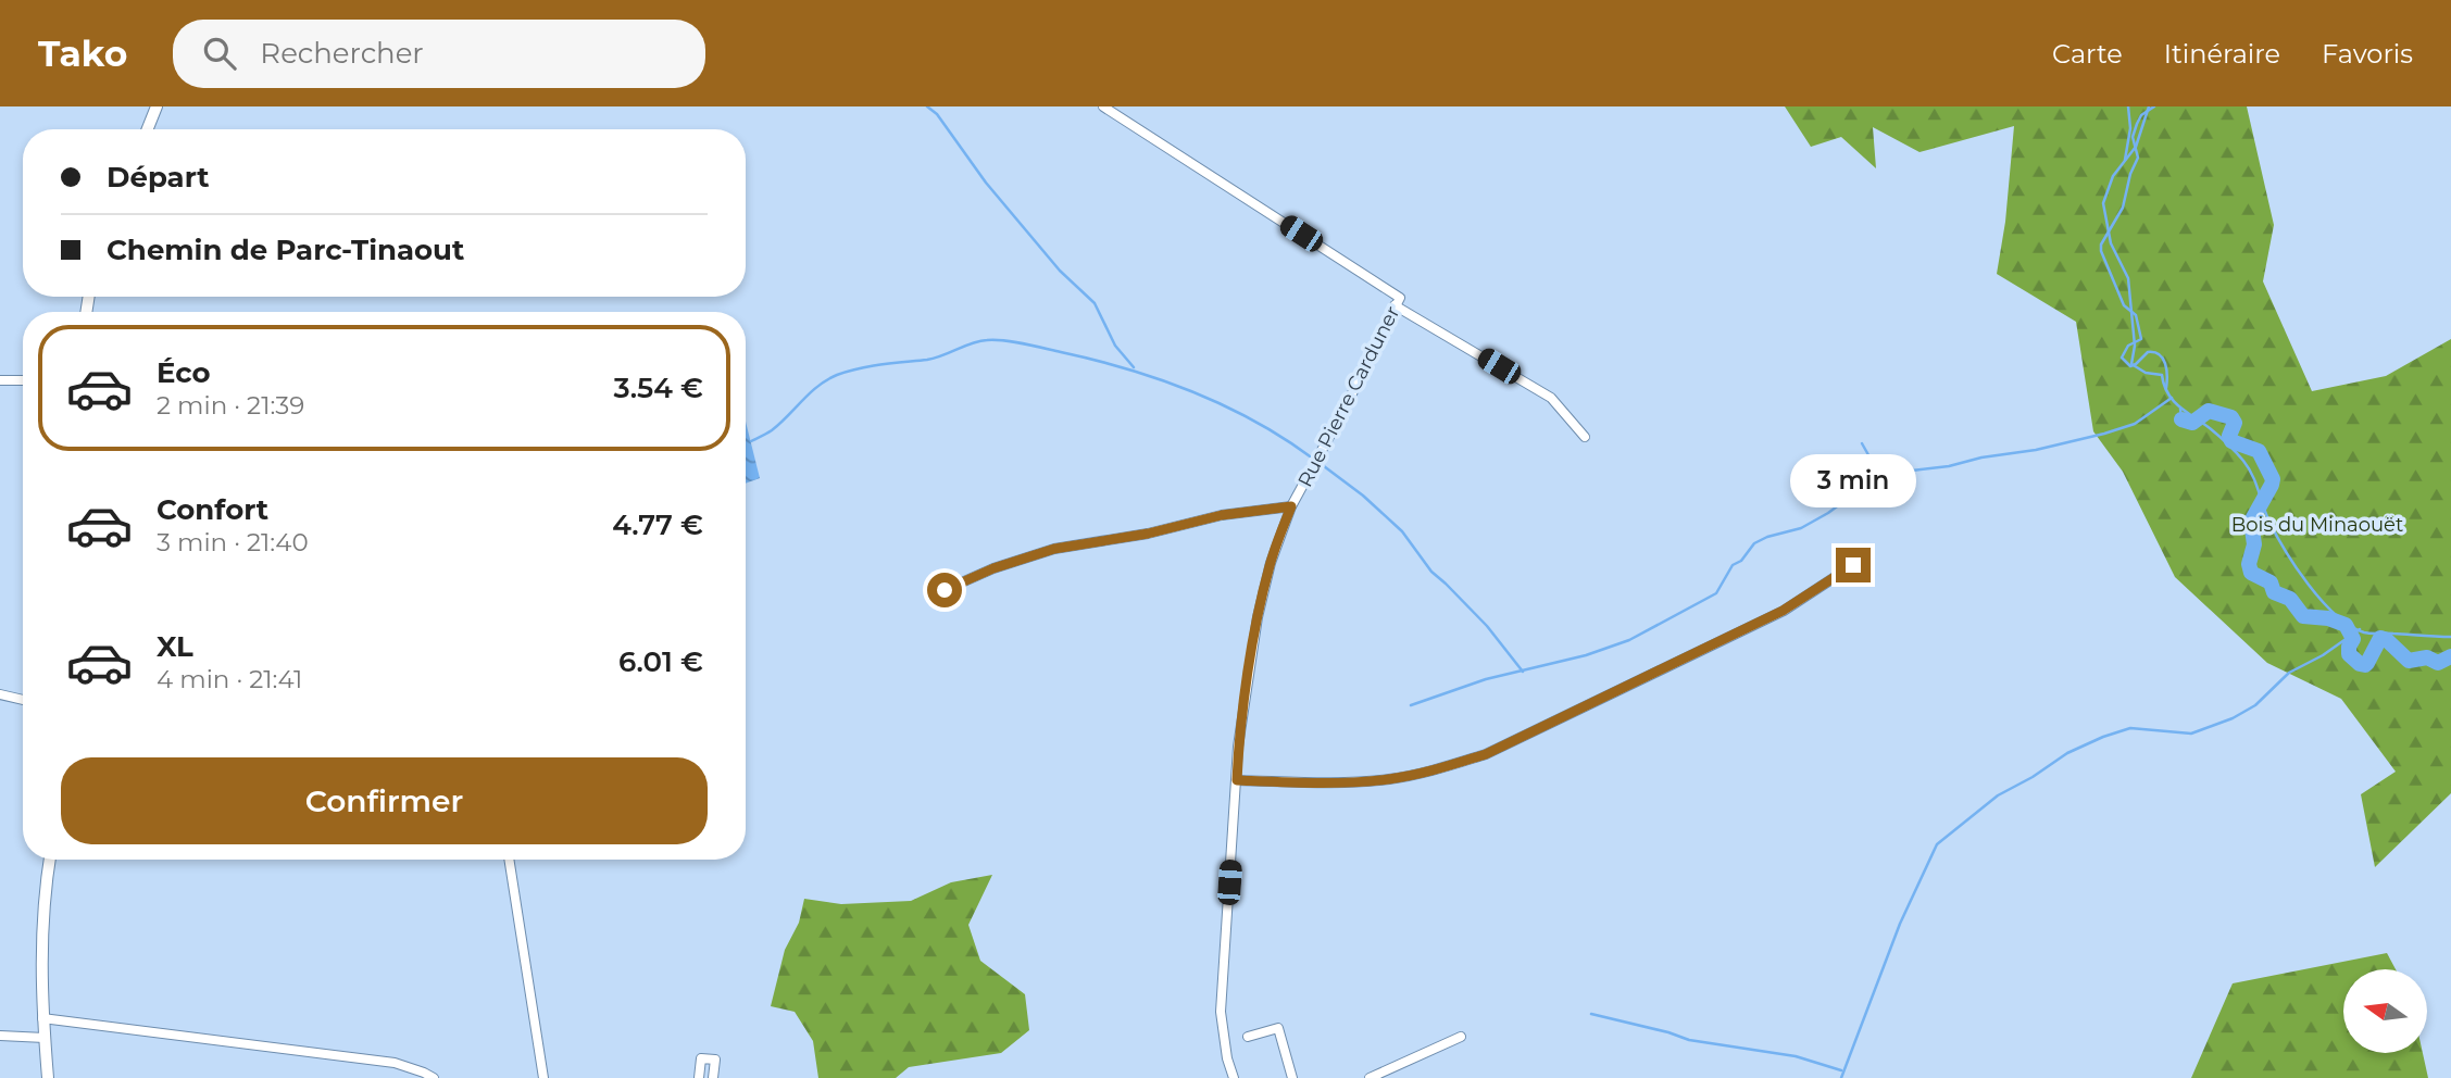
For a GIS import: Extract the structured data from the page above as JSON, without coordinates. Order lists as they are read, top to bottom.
{
  "streets": {
    "street": ["Rue Pierre Carduner"]
  },
  "parks": ["Bois du Minaouët"],
  "north": "left",
  "page": {
    "header": "Tako",
    "search": "Rechercher",
    "nav": ["Carte", "Itinéraire", "Favoris"],
    "banner": ["Départ", "Chemin de Parc-Tinaout"],
    "list": [
      {
        "name": "Éco",
        "note": "2 min · 21:39",
        "value": "3.54 €"
      },
      {
        "name": "Confort",
        "note": "3 min · 21:40",
        "value": "4.77 €"
      },
      {
        "name": "XL",
        "note": "4 min · 21:41",
        "value": "6.01 €"
      }
    ],
    "bubble": "3 min",
    "buttons": "Confirmer"
  }
}
